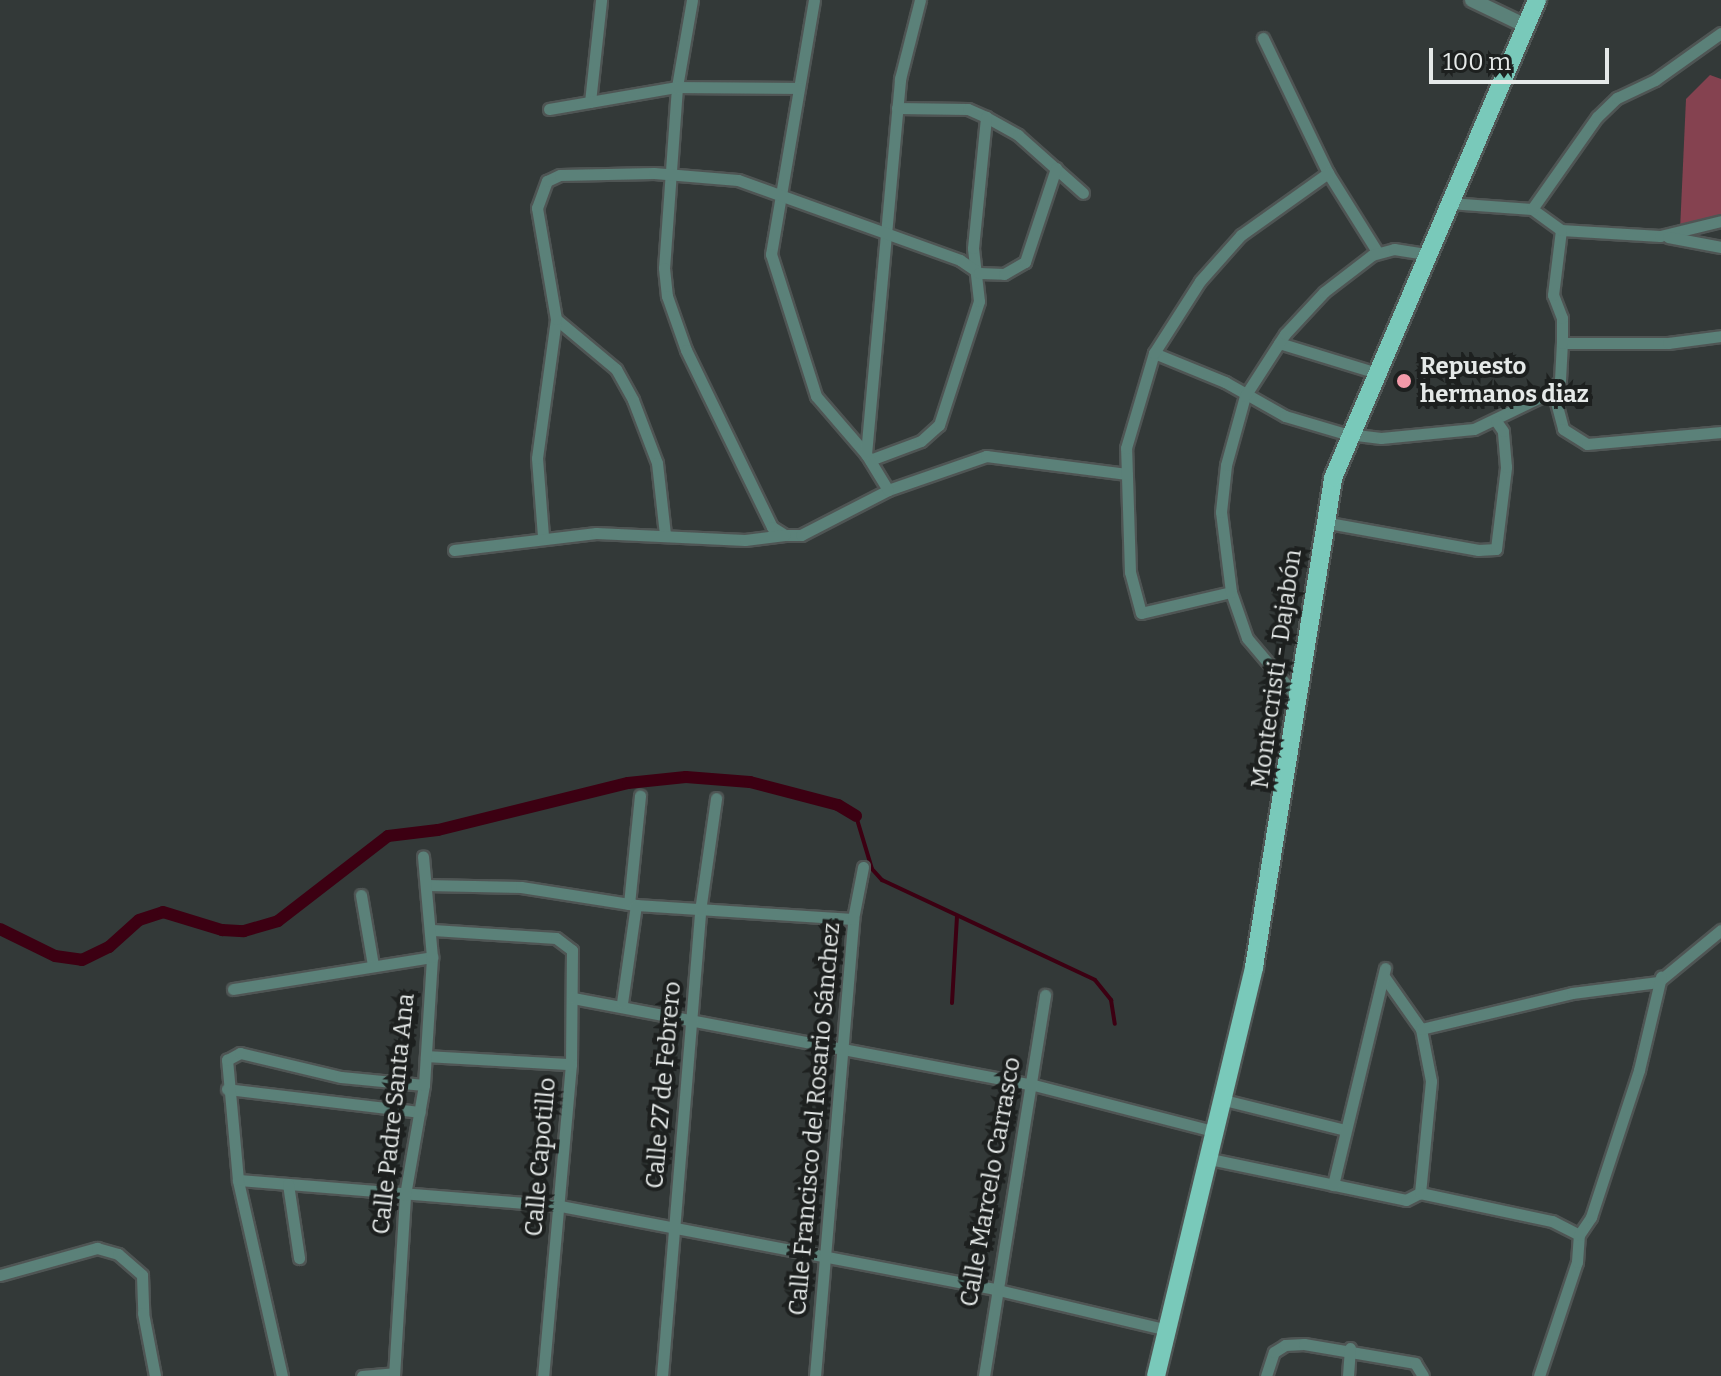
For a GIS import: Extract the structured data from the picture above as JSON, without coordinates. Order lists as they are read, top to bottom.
{
  "streets": {
    "main road": ["Montecristi - Dajabón"],
    "street": [
      "Calle 27 de Febrero",
      "Calle Padre Santa Ana",
      "Calle Francisco del Rosario Sánchez",
      "Calle Capotillo",
      "Calle Marcelo Carrasco"
    ]
  },
  "crossings": [
    ["Calle Padre Santa Ana", "Calle Capotillo"]
  ],
  "places": ["Repuesto hermanos diaz"],
  "scale_bar": "100 m"
}
